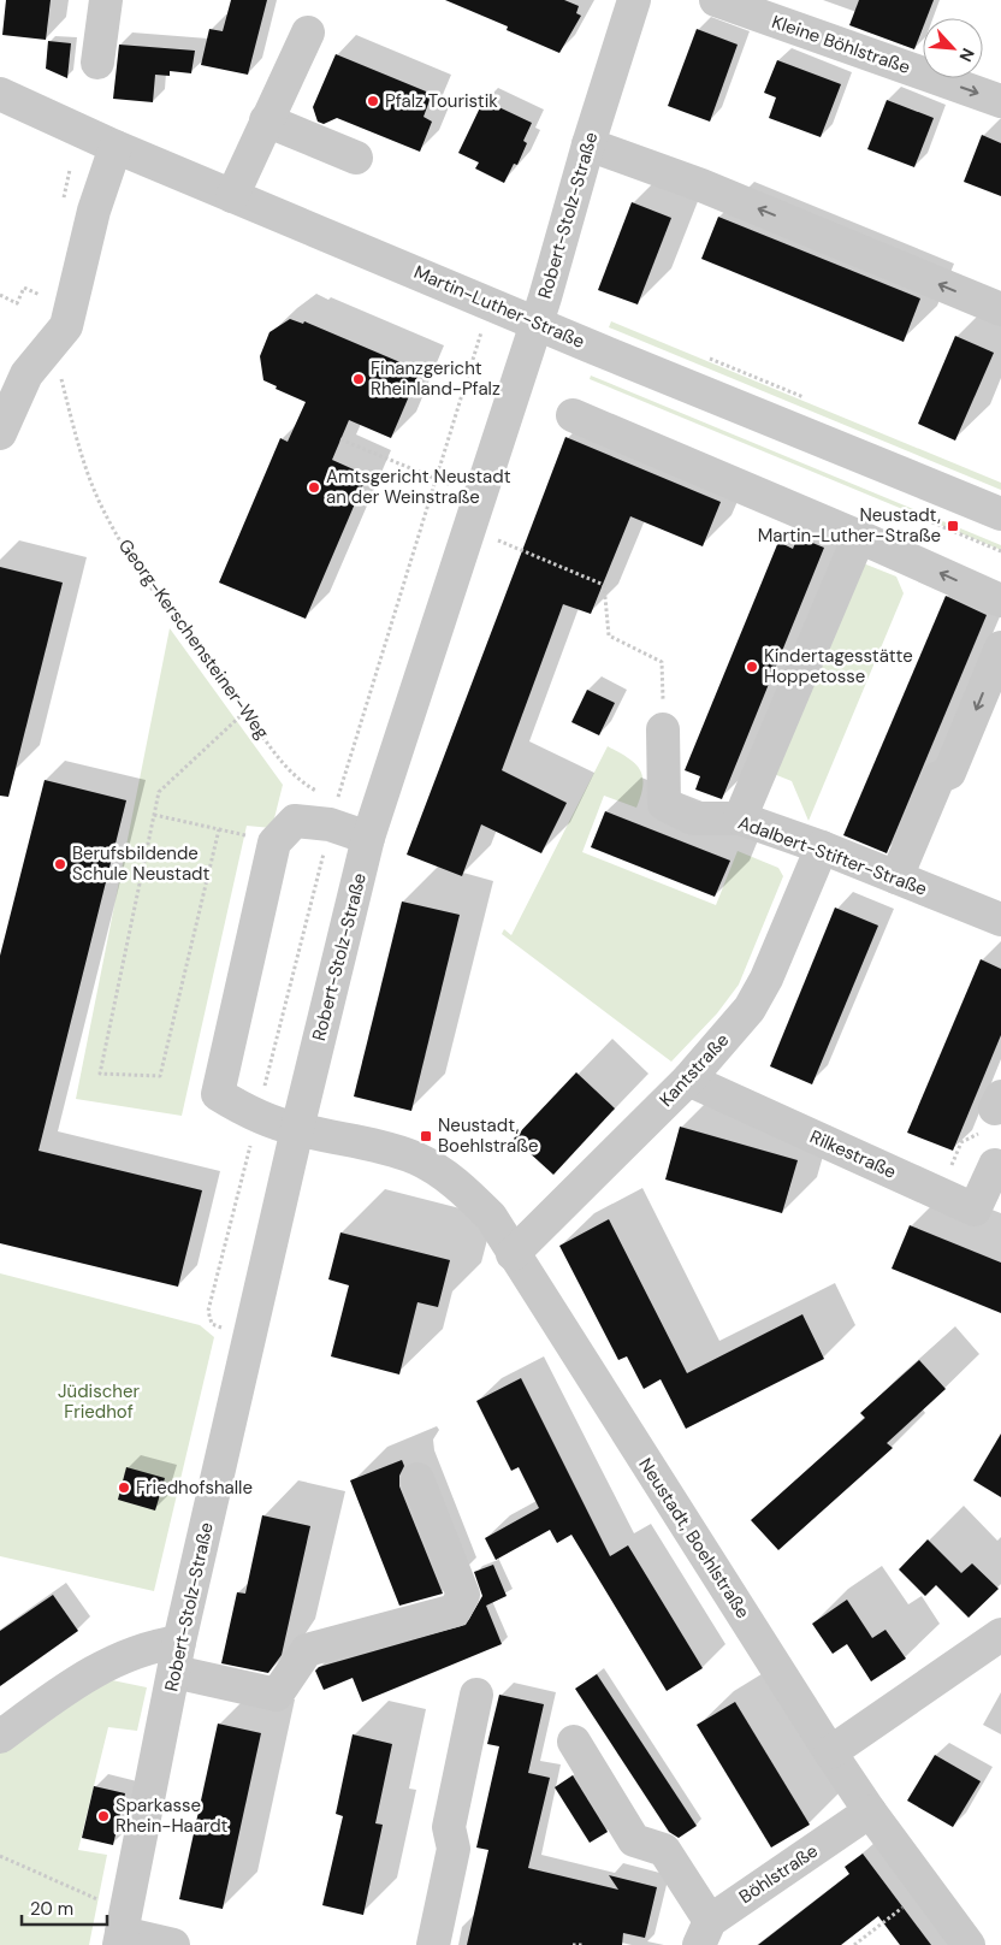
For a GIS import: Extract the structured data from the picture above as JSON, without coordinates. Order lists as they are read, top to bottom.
{
  "streets": {
    "street": [
      "Kleine Böhlstraße",
      "Robert-Stolz-Straße",
      "Martin-Luther-Straße",
      "Adalbert-Stifter-Straße",
      "Kantstraße",
      "Rilkestraße",
      "Neustadt, Boehlstraße",
      "Böhlstraße"
    ],
    "path": ["Georg-Kerschensteiner-Weg"]
  },
  "crossings": [
    ["Robert-Stolz-Straße", "Martin-Luther-Straße"],
    ["Robert-Stolz-Straße", "Neustadt, Boehlstraße"],
    ["Adalbert-Stifter-Straße", "Kantstraße"],
    ["Kantstraße", "Rilkestraße"],
    ["Kantstraße", "Neustadt, Boehlstraße"],
    ["Neustadt, Boehlstraße", "Böhlstraße"]
  ],
  "parks": ["Jüdischer Friedhof"],
  "places": {
    "other": [
      "Pfalz Touristik",
      "Finanzgericht Rheinland-Pfalz",
      "Amtsgericht Neustadt an der Weinstraße",
      "Kindertagesstätte Hoppetosse",
      "Berufsbildende Schule Neustadt",
      "Friedhofshalle",
      "Sparkasse Rhein-Haardt"
    ],
    "transit": ["Neustadt, Martin-Luther-Straße", "Neustadt, Boehlstraße"]
  },
  "scale_bar": "20 m",
  "north": "bottom right"
}
